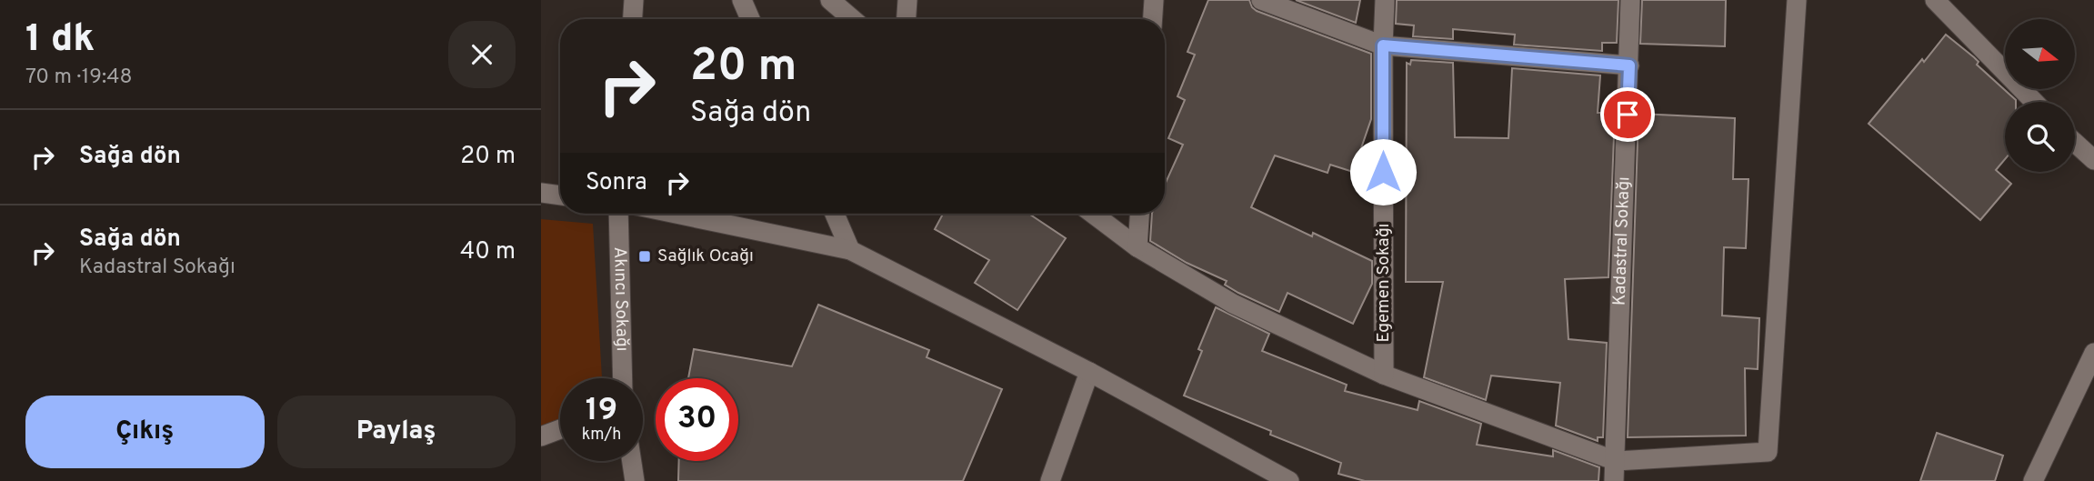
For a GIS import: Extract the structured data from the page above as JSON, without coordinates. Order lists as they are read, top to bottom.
{
  "streets": {
    "street": ["Kadastral Sokağı", "Egemen Sokağı", "Akıncı Sokağı"]
  },
  "places": {
    "transit": ["Sağlık Ocağı"]
  },
  "north": "right",
  "page": {
    "heading": ["1 dk", "70 m · 19:48"],
    "turn": ["20 m", "Sağa dön"],
    "list": [
      {
        "name": "Sağa dön",
        "value": "20 m"
      },
      {
        "name": "Sağa dön",
        "note": "Kadastral Sokağı",
        "value": "40 m"
      }
    ],
    "then": "Sonra",
    "speed": "19 km/h",
    "limit": "30",
    "buttons": ["Çıkış", "Paylaş"]
  }
}
